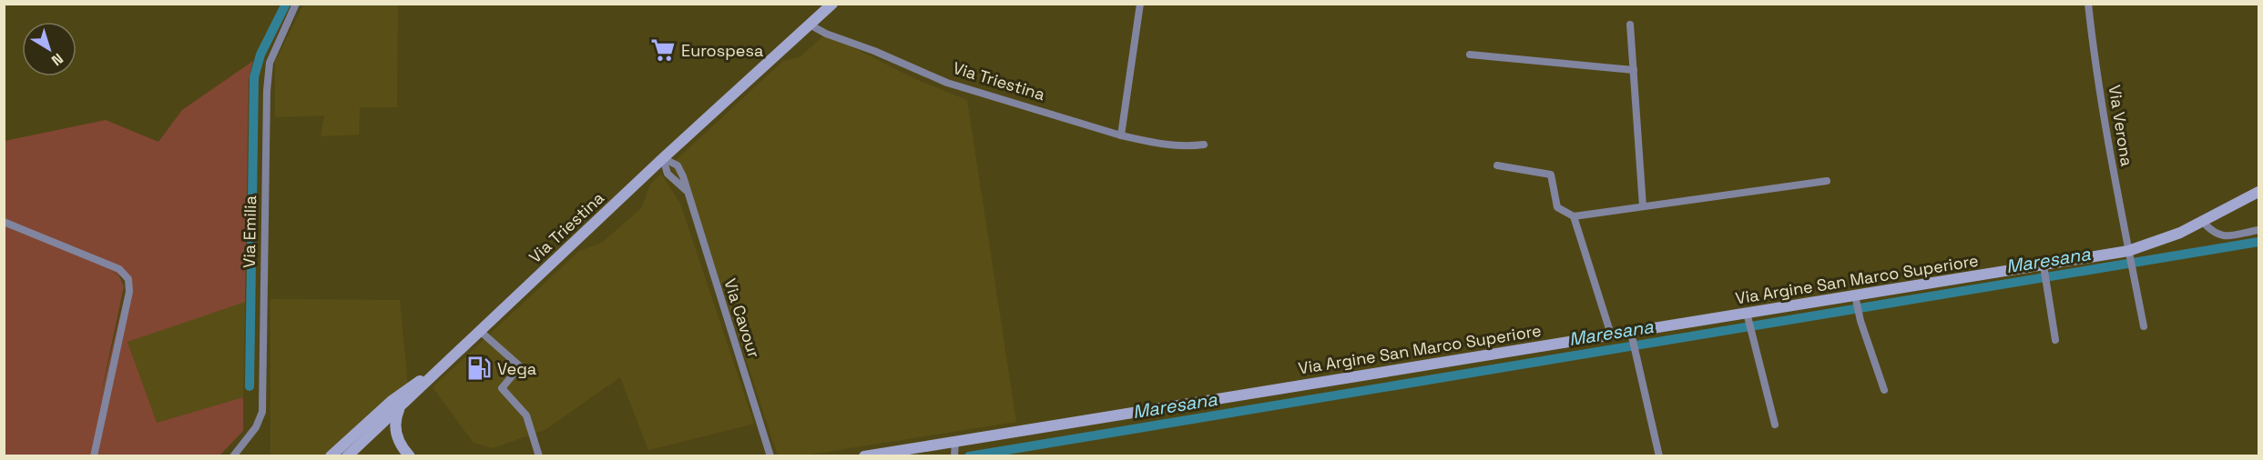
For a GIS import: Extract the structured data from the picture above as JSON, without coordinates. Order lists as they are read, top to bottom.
{
  "streets": {
    "street": [
      "Via Triestina",
      "Via Verona",
      "Via Emilia",
      "Via Argine San Marco Superiore",
      "Via Cavour"
    ]
  },
  "crossings": [
    ["Via Triestina", "Via Cavour"],
    ["Via Verona", "Via Argine San Marco Superiore"]
  ],
  "water": ["Maresana"],
  "places": {
    "supermarket": ["Eurospesa"],
    "fuel station": ["Vega"]
  },
  "north": "bottom right"
}
